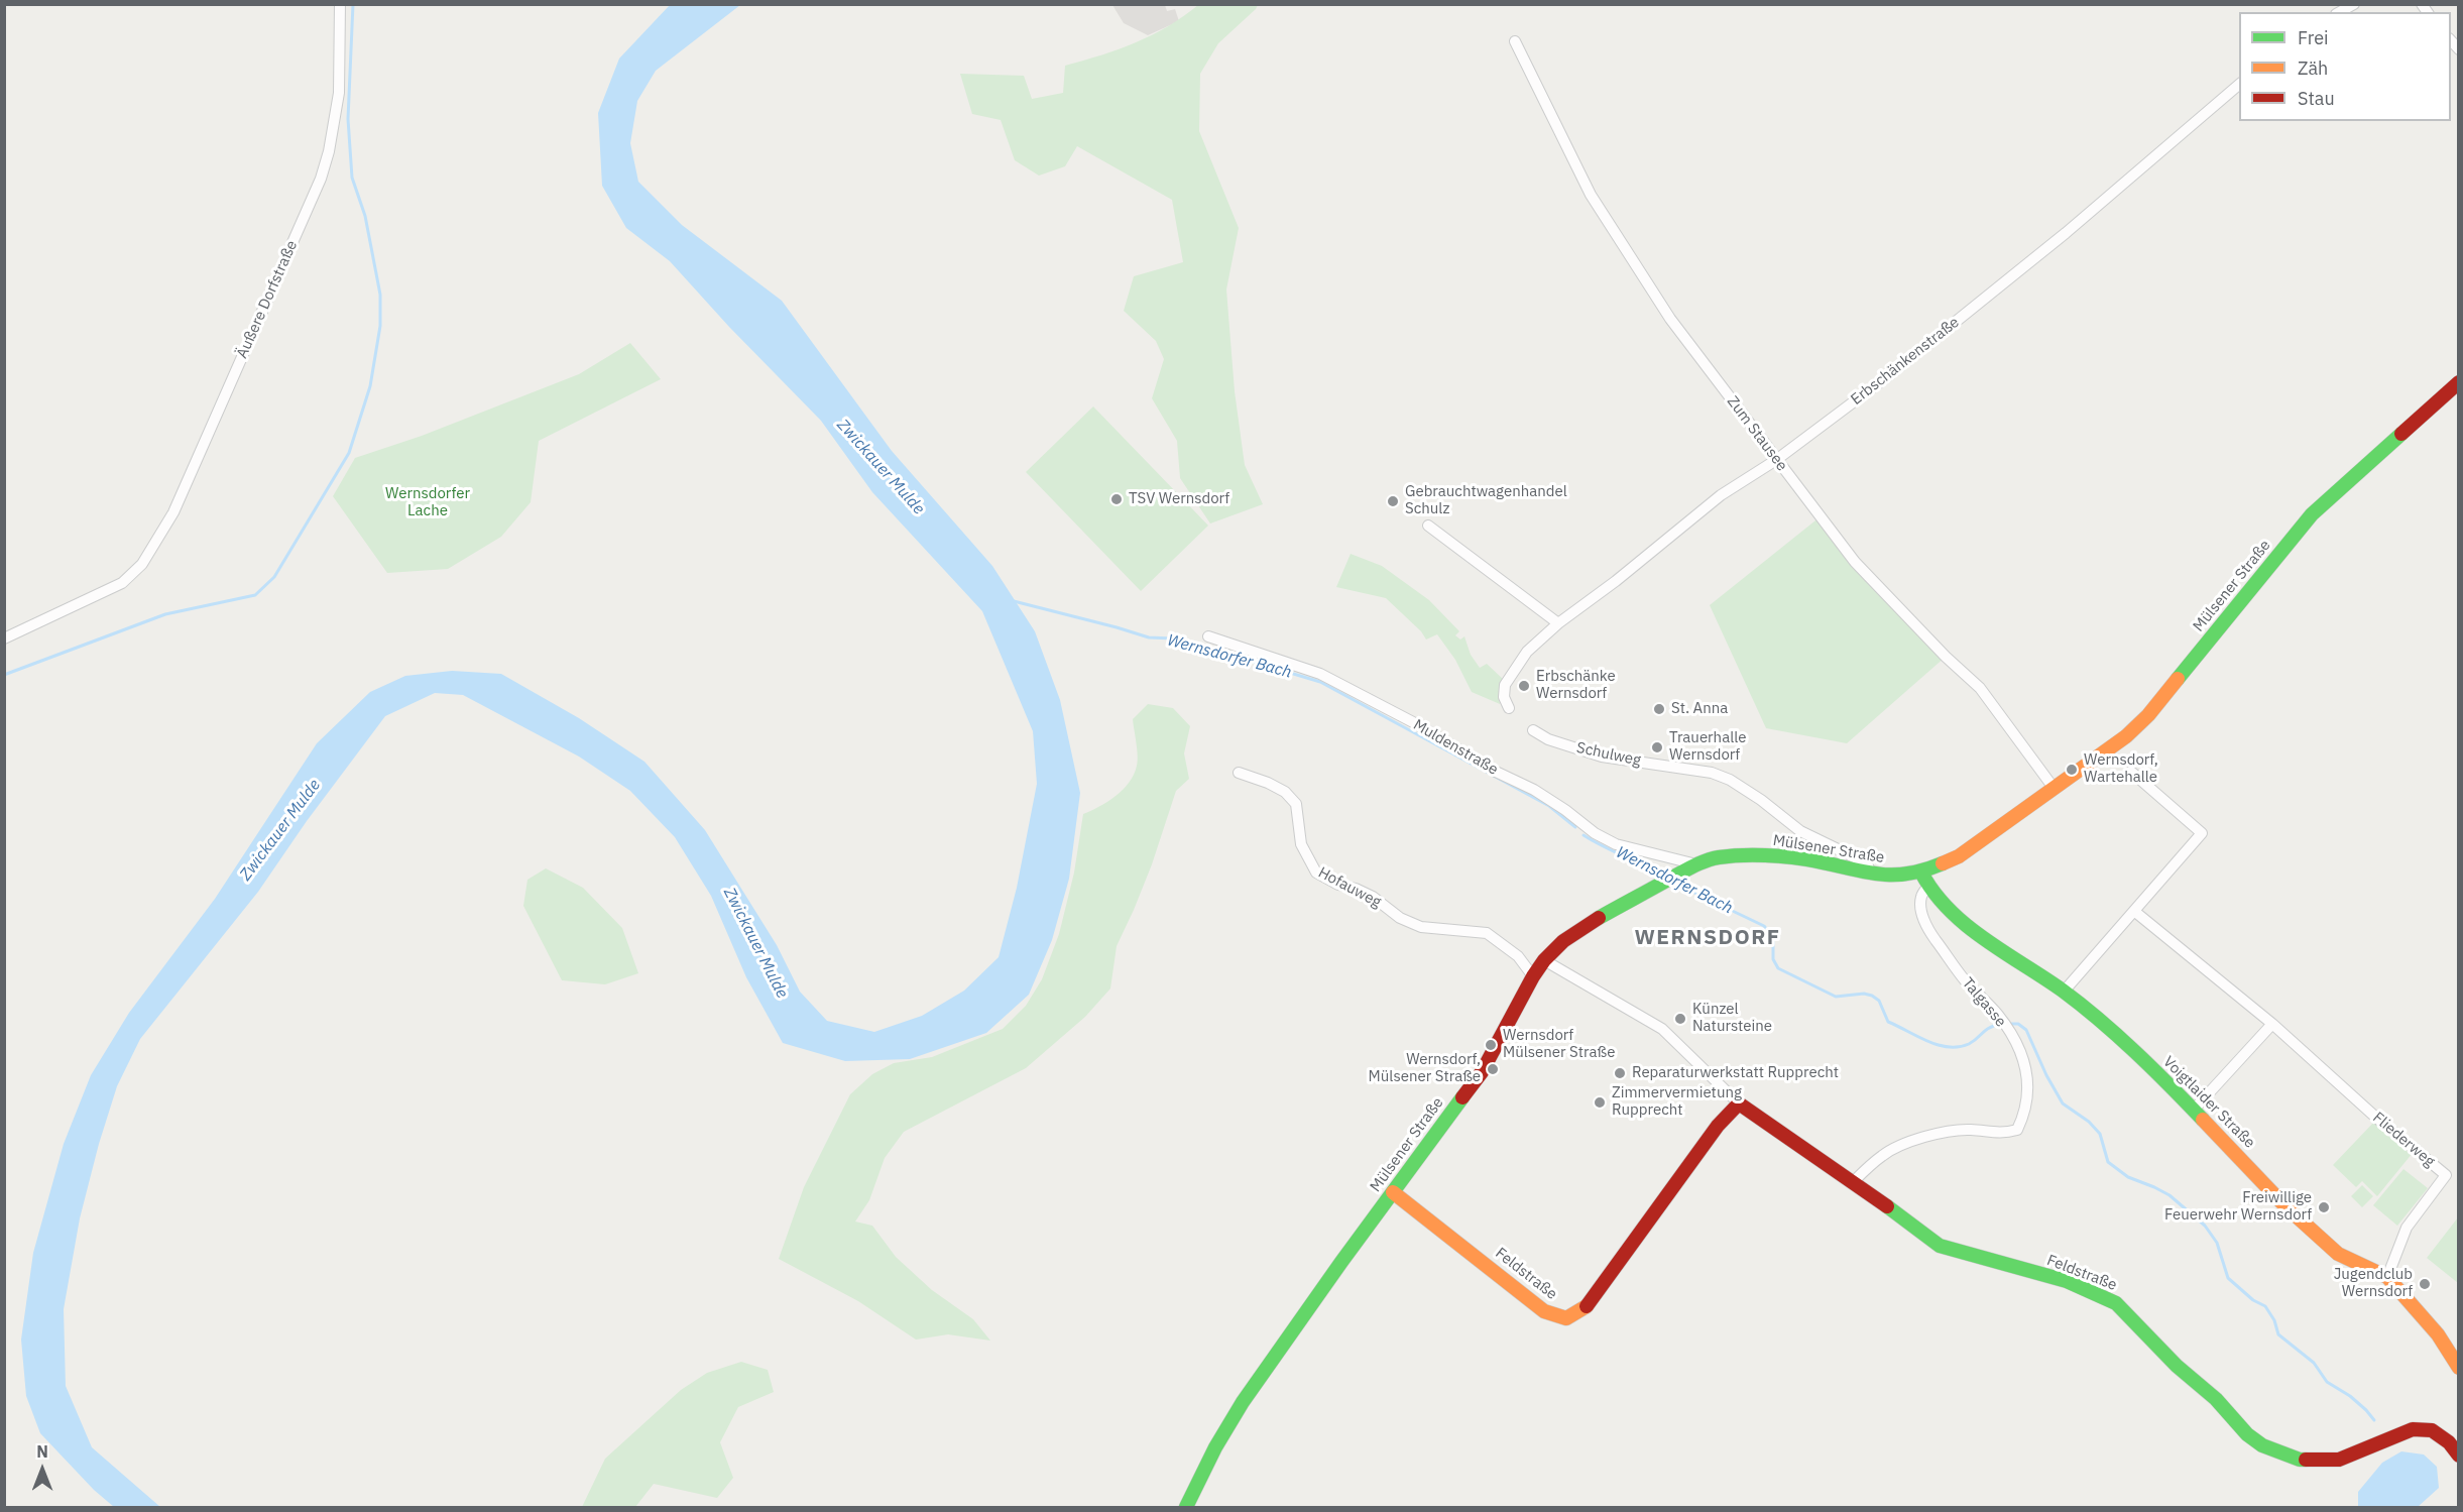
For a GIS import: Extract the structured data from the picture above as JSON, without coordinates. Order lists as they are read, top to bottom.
{
  "streets": {
    "street": [
      "Äußere Dorfstraße",
      "Erbschänkenstraße",
      "Zum Stausee",
      "Mülsener Straße",
      "Muldenstraße",
      "Schulweg",
      "Hofauweg",
      "Talgasse",
      "Voigtlaider Straße",
      "Fliederweg",
      "Feldstraße"
    ]
  },
  "crossings": [
    ["Erbschänkenstraße", "Zum Stausee"],
    ["Zum Stausee", "Mülsener Straße"],
    ["Mülsener Straße", "Muldenstraße"],
    ["Mülsener Straße", "Schulweg"],
    ["Mülsener Straße", "Hofauweg"],
    ["Mülsener Straße", "Talgasse"],
    ["Mülsener Straße", "Voigtlaider Straße"],
    ["Mülsener Straße", "Feldstraße"],
    ["Talgasse", "Voigtlaider Straße"],
    ["Talgasse", "Feldstraße"],
    ["Voigtlaider Straße", "Fliederweg"]
  ],
  "districts": ["WERNSDORF"],
  "water": ["Zwickauer Mulde", "Wernsdorfer Bach"],
  "parks": ["Wernsdorfer Lache"],
  "places": [
    "TSV Wernsdorf",
    "Gebrauchtwagenhandel Schulz",
    "Erbschänke Wernsdorf",
    "St. Anna",
    "Trauerhalle Wernsdorf",
    "Wernsdorf, Wartehalle",
    "Künzel Natursteine",
    "Wernsdorf Mülsener Straße",
    "Wernsdorf, Mülsener Straße",
    "Reparaturwerkstatt Rupprecht",
    "Zimmervermietung Rupprecht",
    "Freiwillige Feuerwehr Wernsdorf",
    "Jugendclub Wernsdorf"
  ],
  "legend": ["Frei", "Zäh", "Stau"],
  "north": "top"
}
